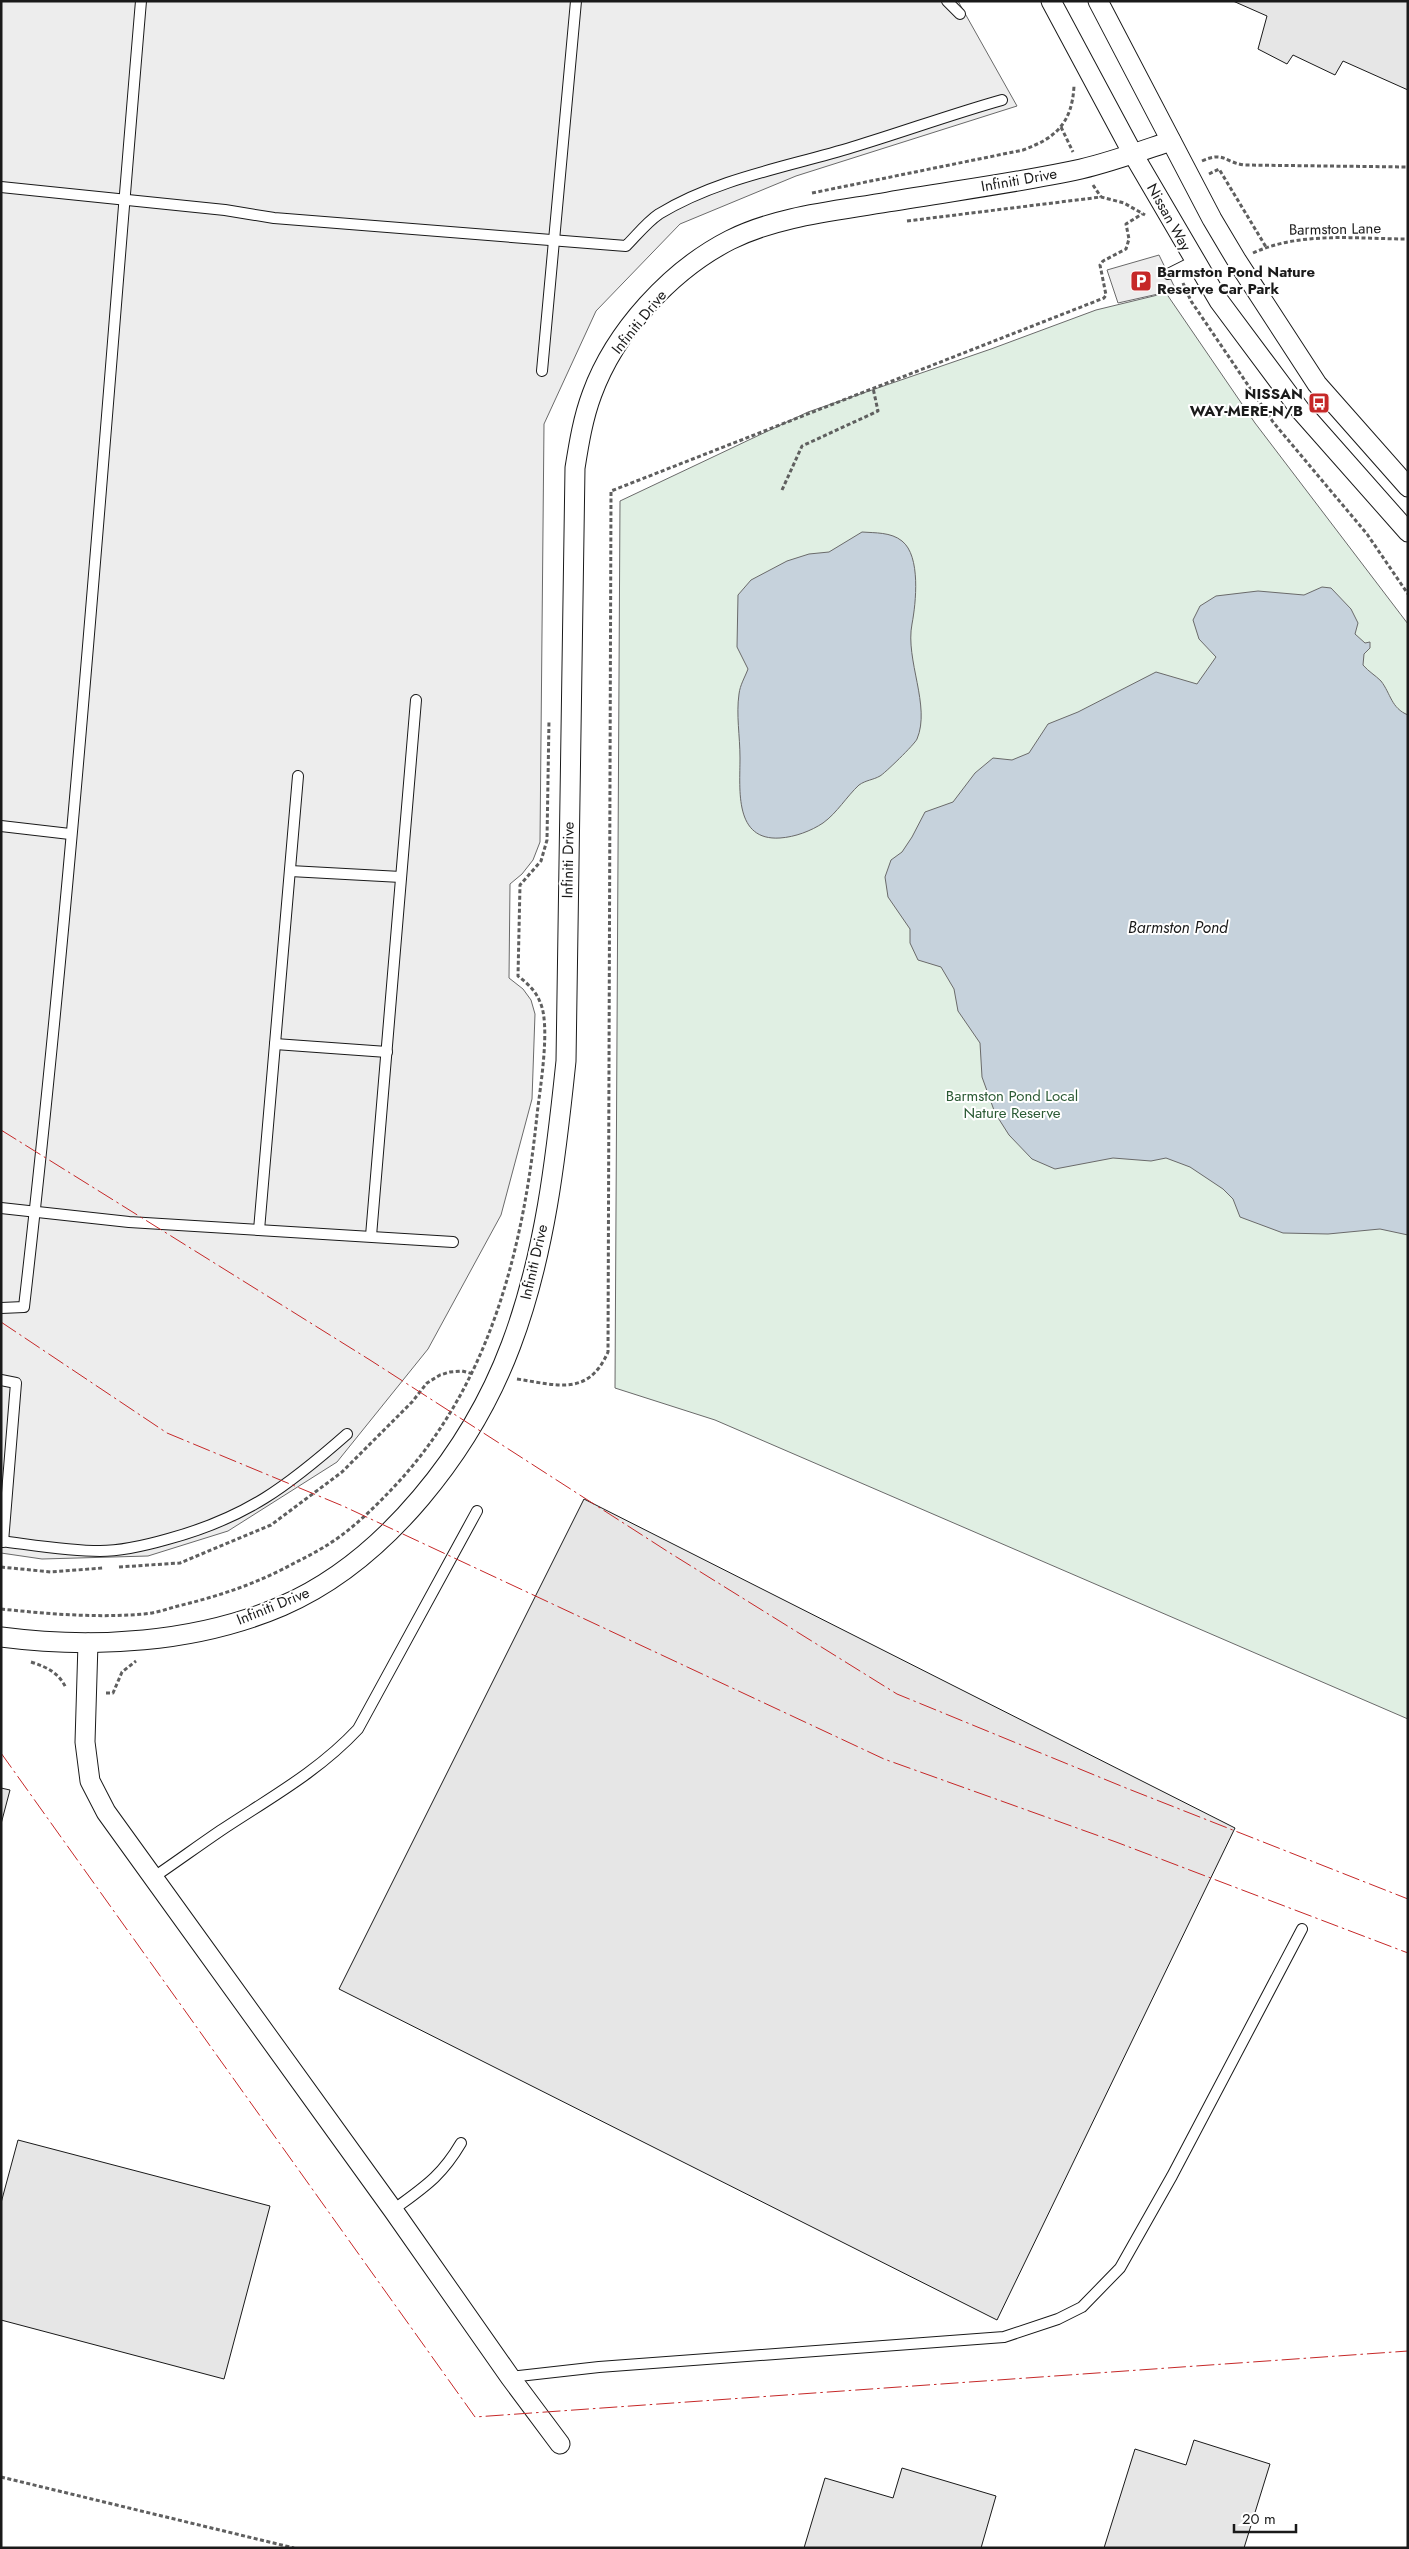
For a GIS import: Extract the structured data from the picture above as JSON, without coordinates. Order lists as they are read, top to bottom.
{
  "streets": {
    "street": ["Infiniti Drive", "Nissan Way"],
    "path": ["Barmston Lane"]
  },
  "crossings": [
    ["Infiniti Drive", "Nissan Way"]
  ],
  "water": ["Barmston Pond"],
  "parks": ["Barmston Pond Local Nature Reserve"],
  "places": {
    "parking": ["Barmston Pond Nature Reserve Car Park"],
    "bus stop": ["NISSAN WAY-MERE-N/B"]
  },
  "scale_bar": "20 m"
}
